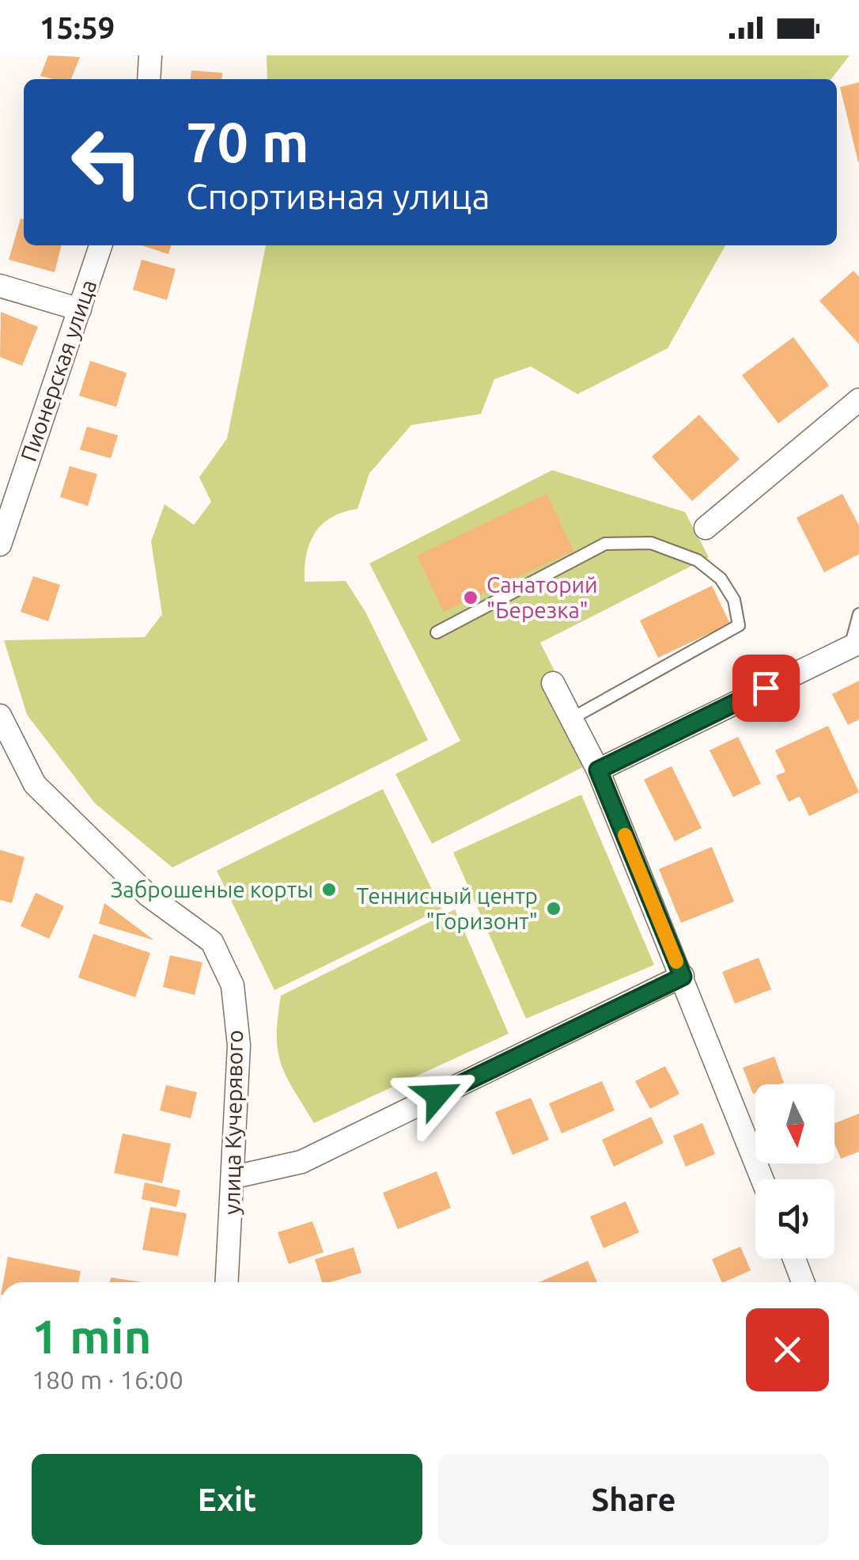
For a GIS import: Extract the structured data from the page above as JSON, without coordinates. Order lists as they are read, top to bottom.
{
  "streets": {
    "street": ["Пионерская улица", "улица Кучерявого"]
  },
  "places": ["Санаторий \"Березка\"", "Заброшеные корты", "Теннисный центр \"Горизонт\""],
  "north": "bottom",
  "page": {
    "status": "15:59",
    "turn": ["70 m", "Спортивная улица"],
    "heading": ["1 min", "180 m · 16:00"],
    "buttons": ["Exit", "Share"]
  }
}
